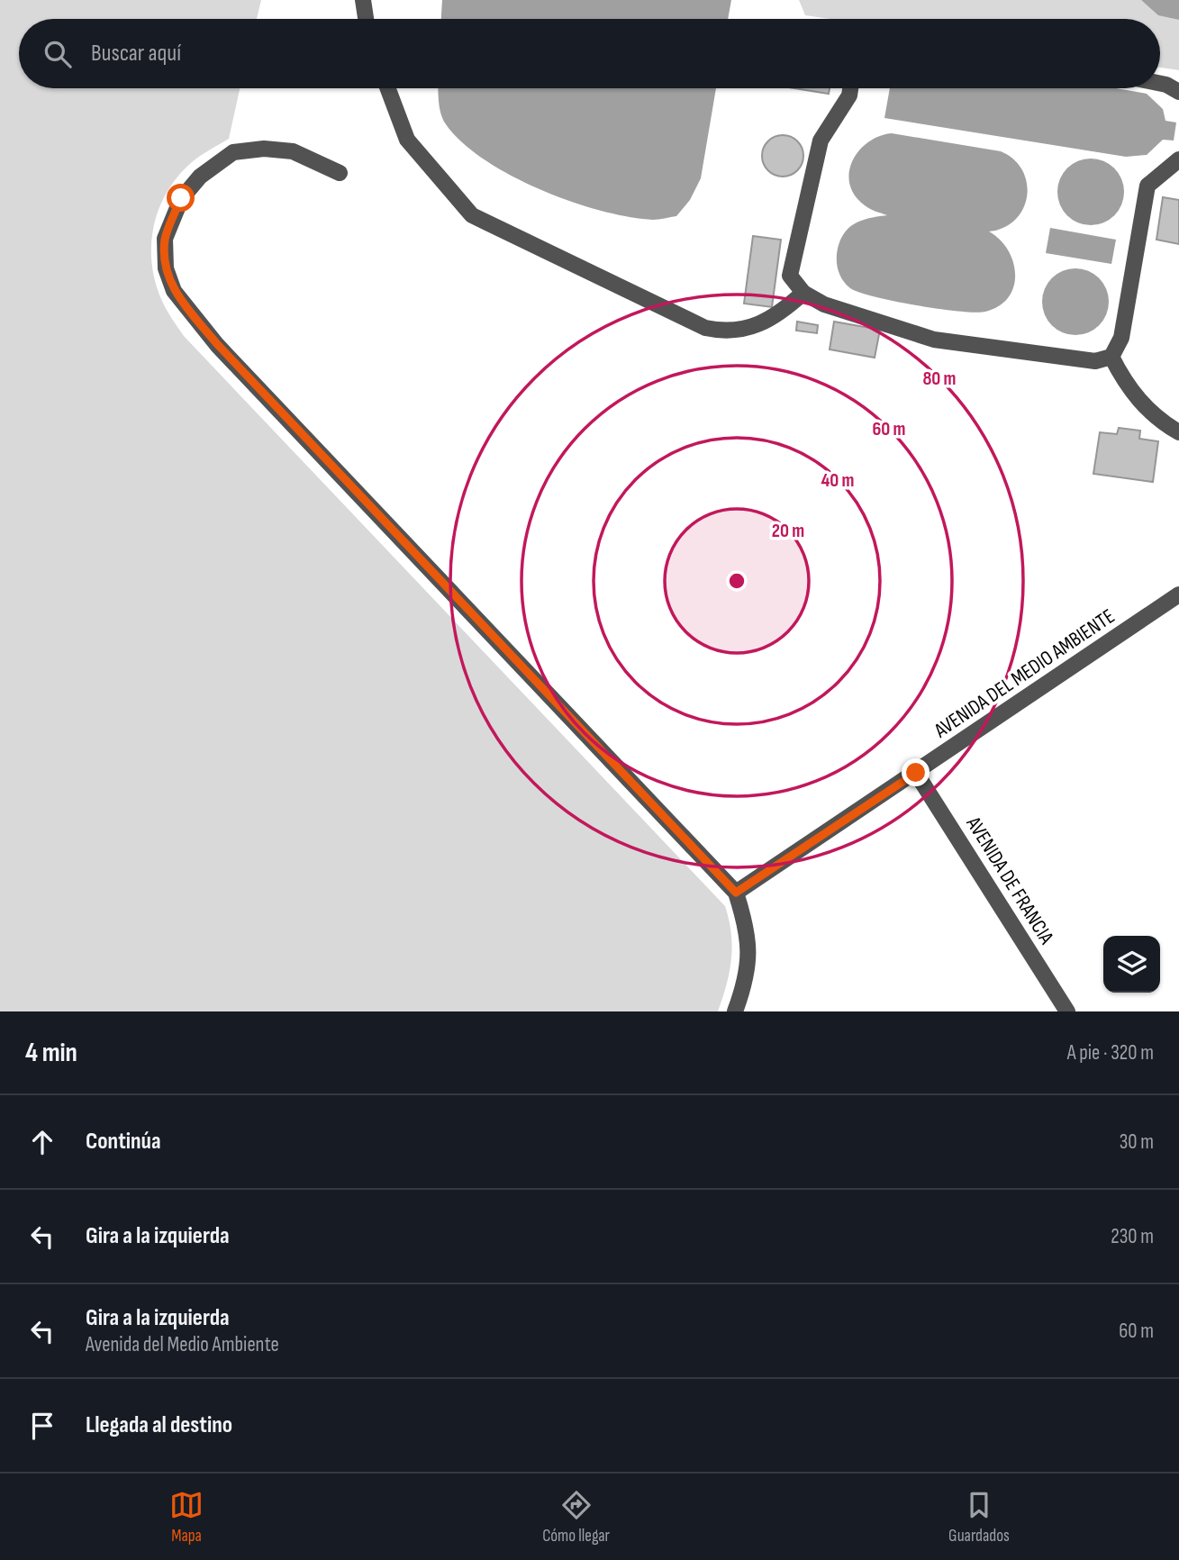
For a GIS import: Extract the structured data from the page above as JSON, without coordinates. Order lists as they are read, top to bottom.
{
  "streets": {
    "street": ["AVENIDA DEL MEDIO AMBIENTE", "AVENIDA DE FRANCIA"]
  },
  "crossings": [
    ["AVENIDA DEL MEDIO AMBIENTE", "AVENIDA DE FRANCIA"]
  ],
  "page": {
    "search": "Buscar aquí",
    "heading": ["4 min", "A pie · 320 m"],
    "list": [
      ["Continúa", "30 m"],
      ["Gira a la izquierda", "230 m"],
      ["Gira a la izquierda", "Avenida del Medio Ambiente", "60 m"],
      "Llegada al destino"
    ],
    "nav": ["Mapa", "Cómo llegar", "Guardados"]
  },
  "rings": [
    "80 m",
    "60 m",
    "40 m",
    "20 m"
  ]
}
